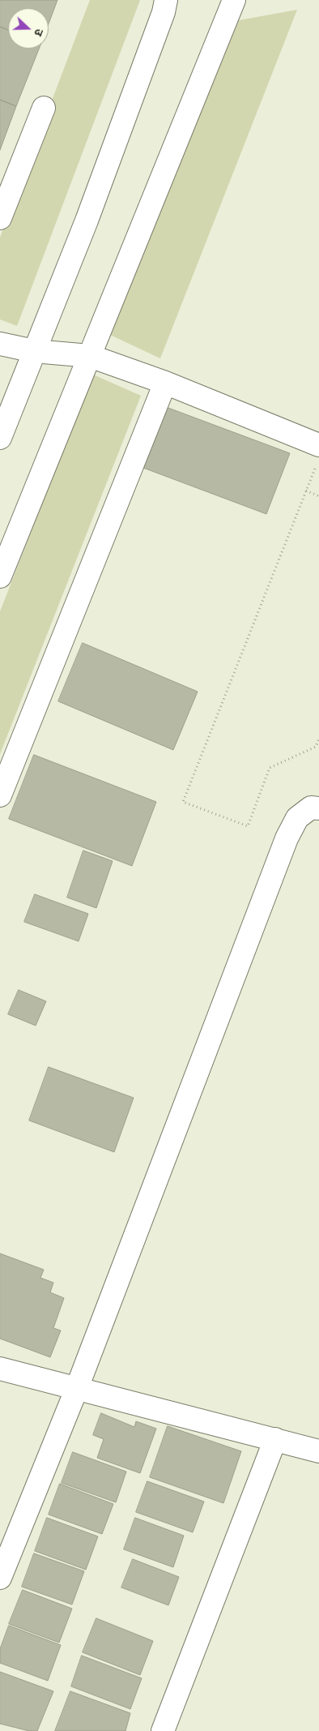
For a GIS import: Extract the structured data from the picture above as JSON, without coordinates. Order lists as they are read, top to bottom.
{
  "north": "right"
}
